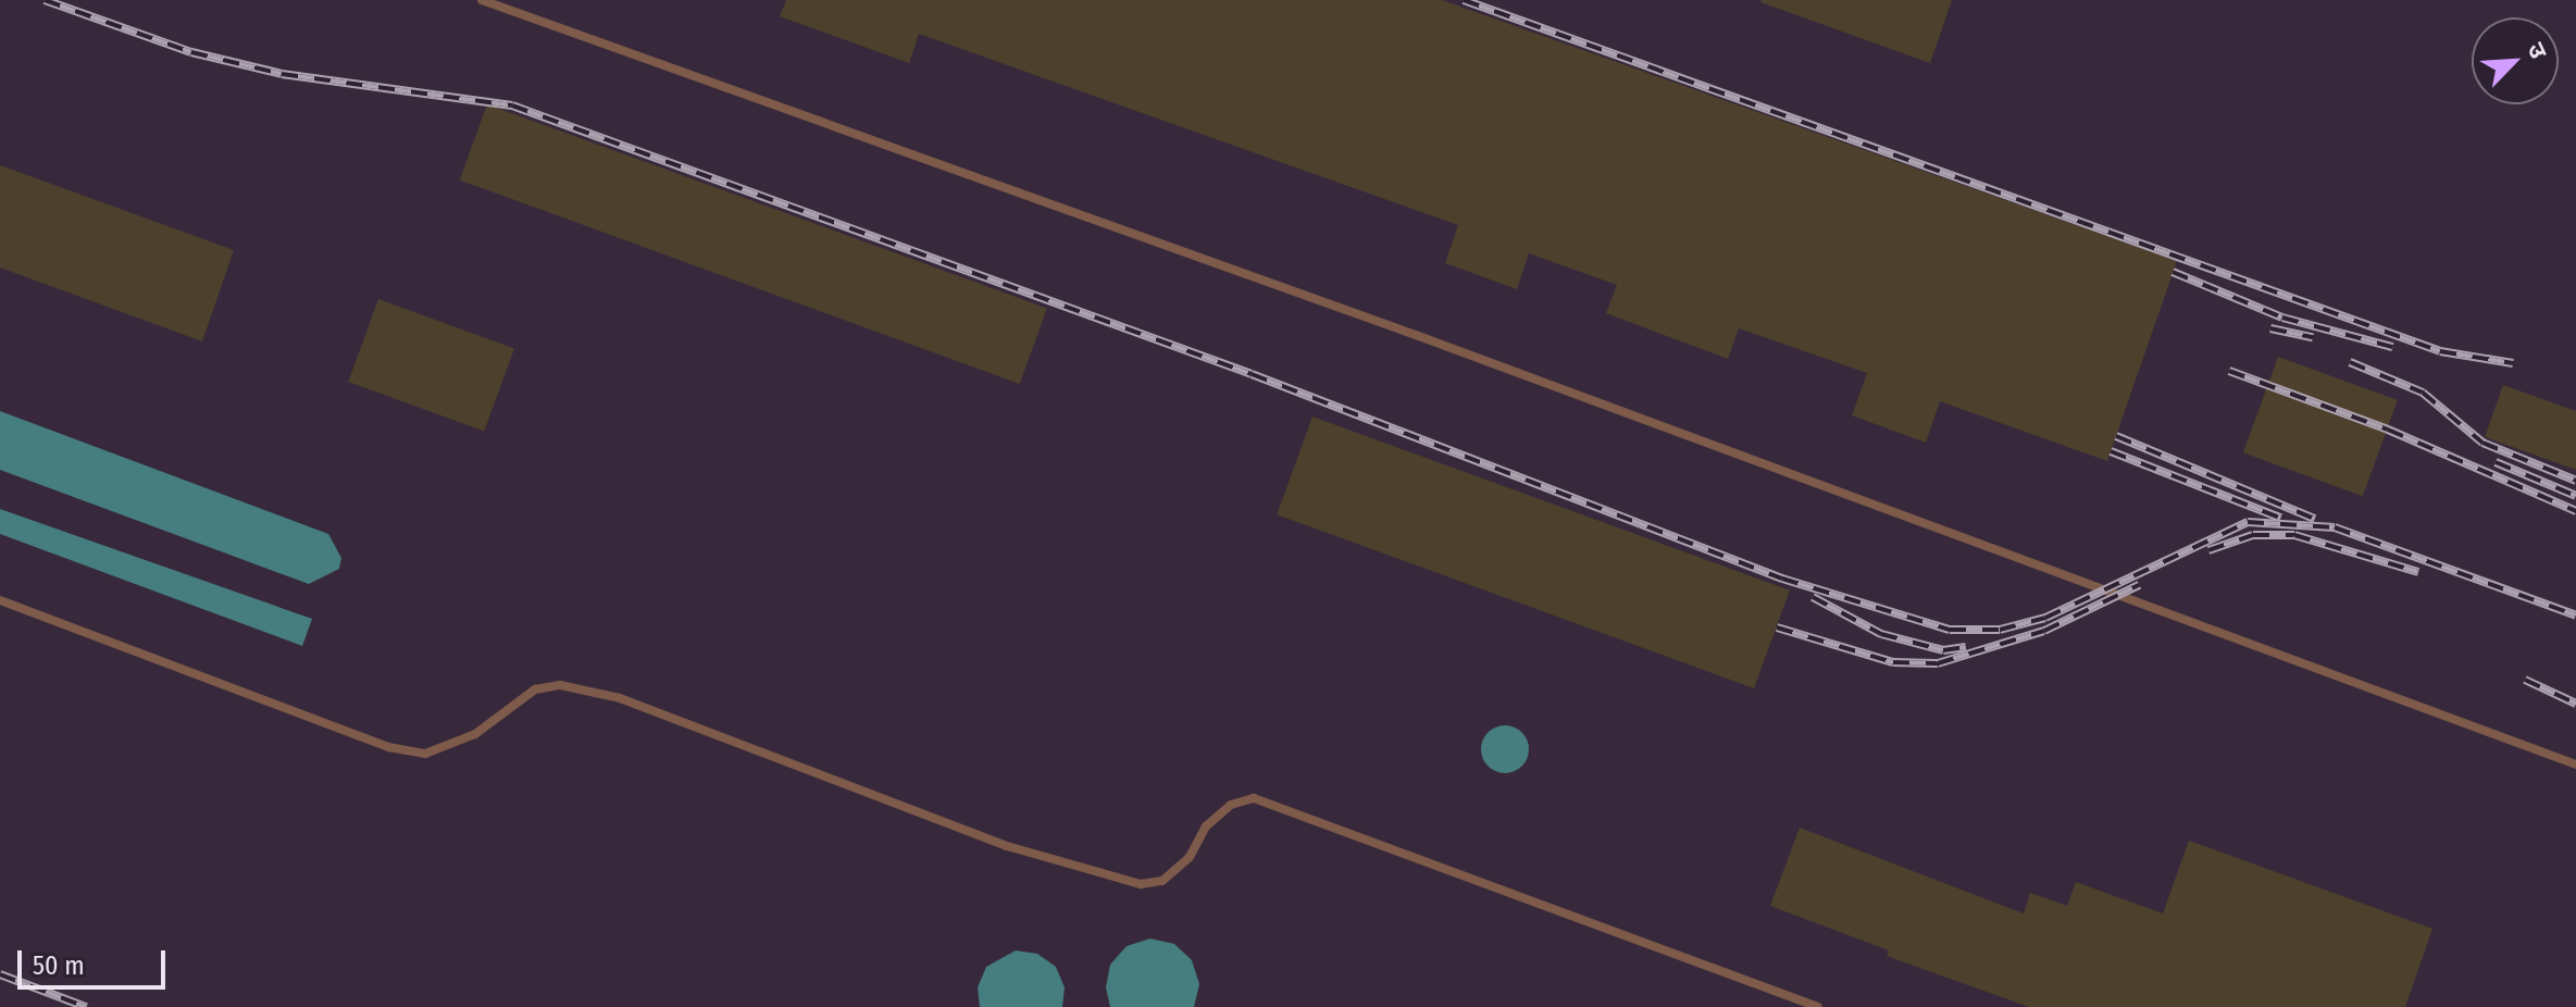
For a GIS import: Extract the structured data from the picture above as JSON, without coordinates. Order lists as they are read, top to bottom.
{
  "scale_bar": "50 m",
  "north": "top right"
}
